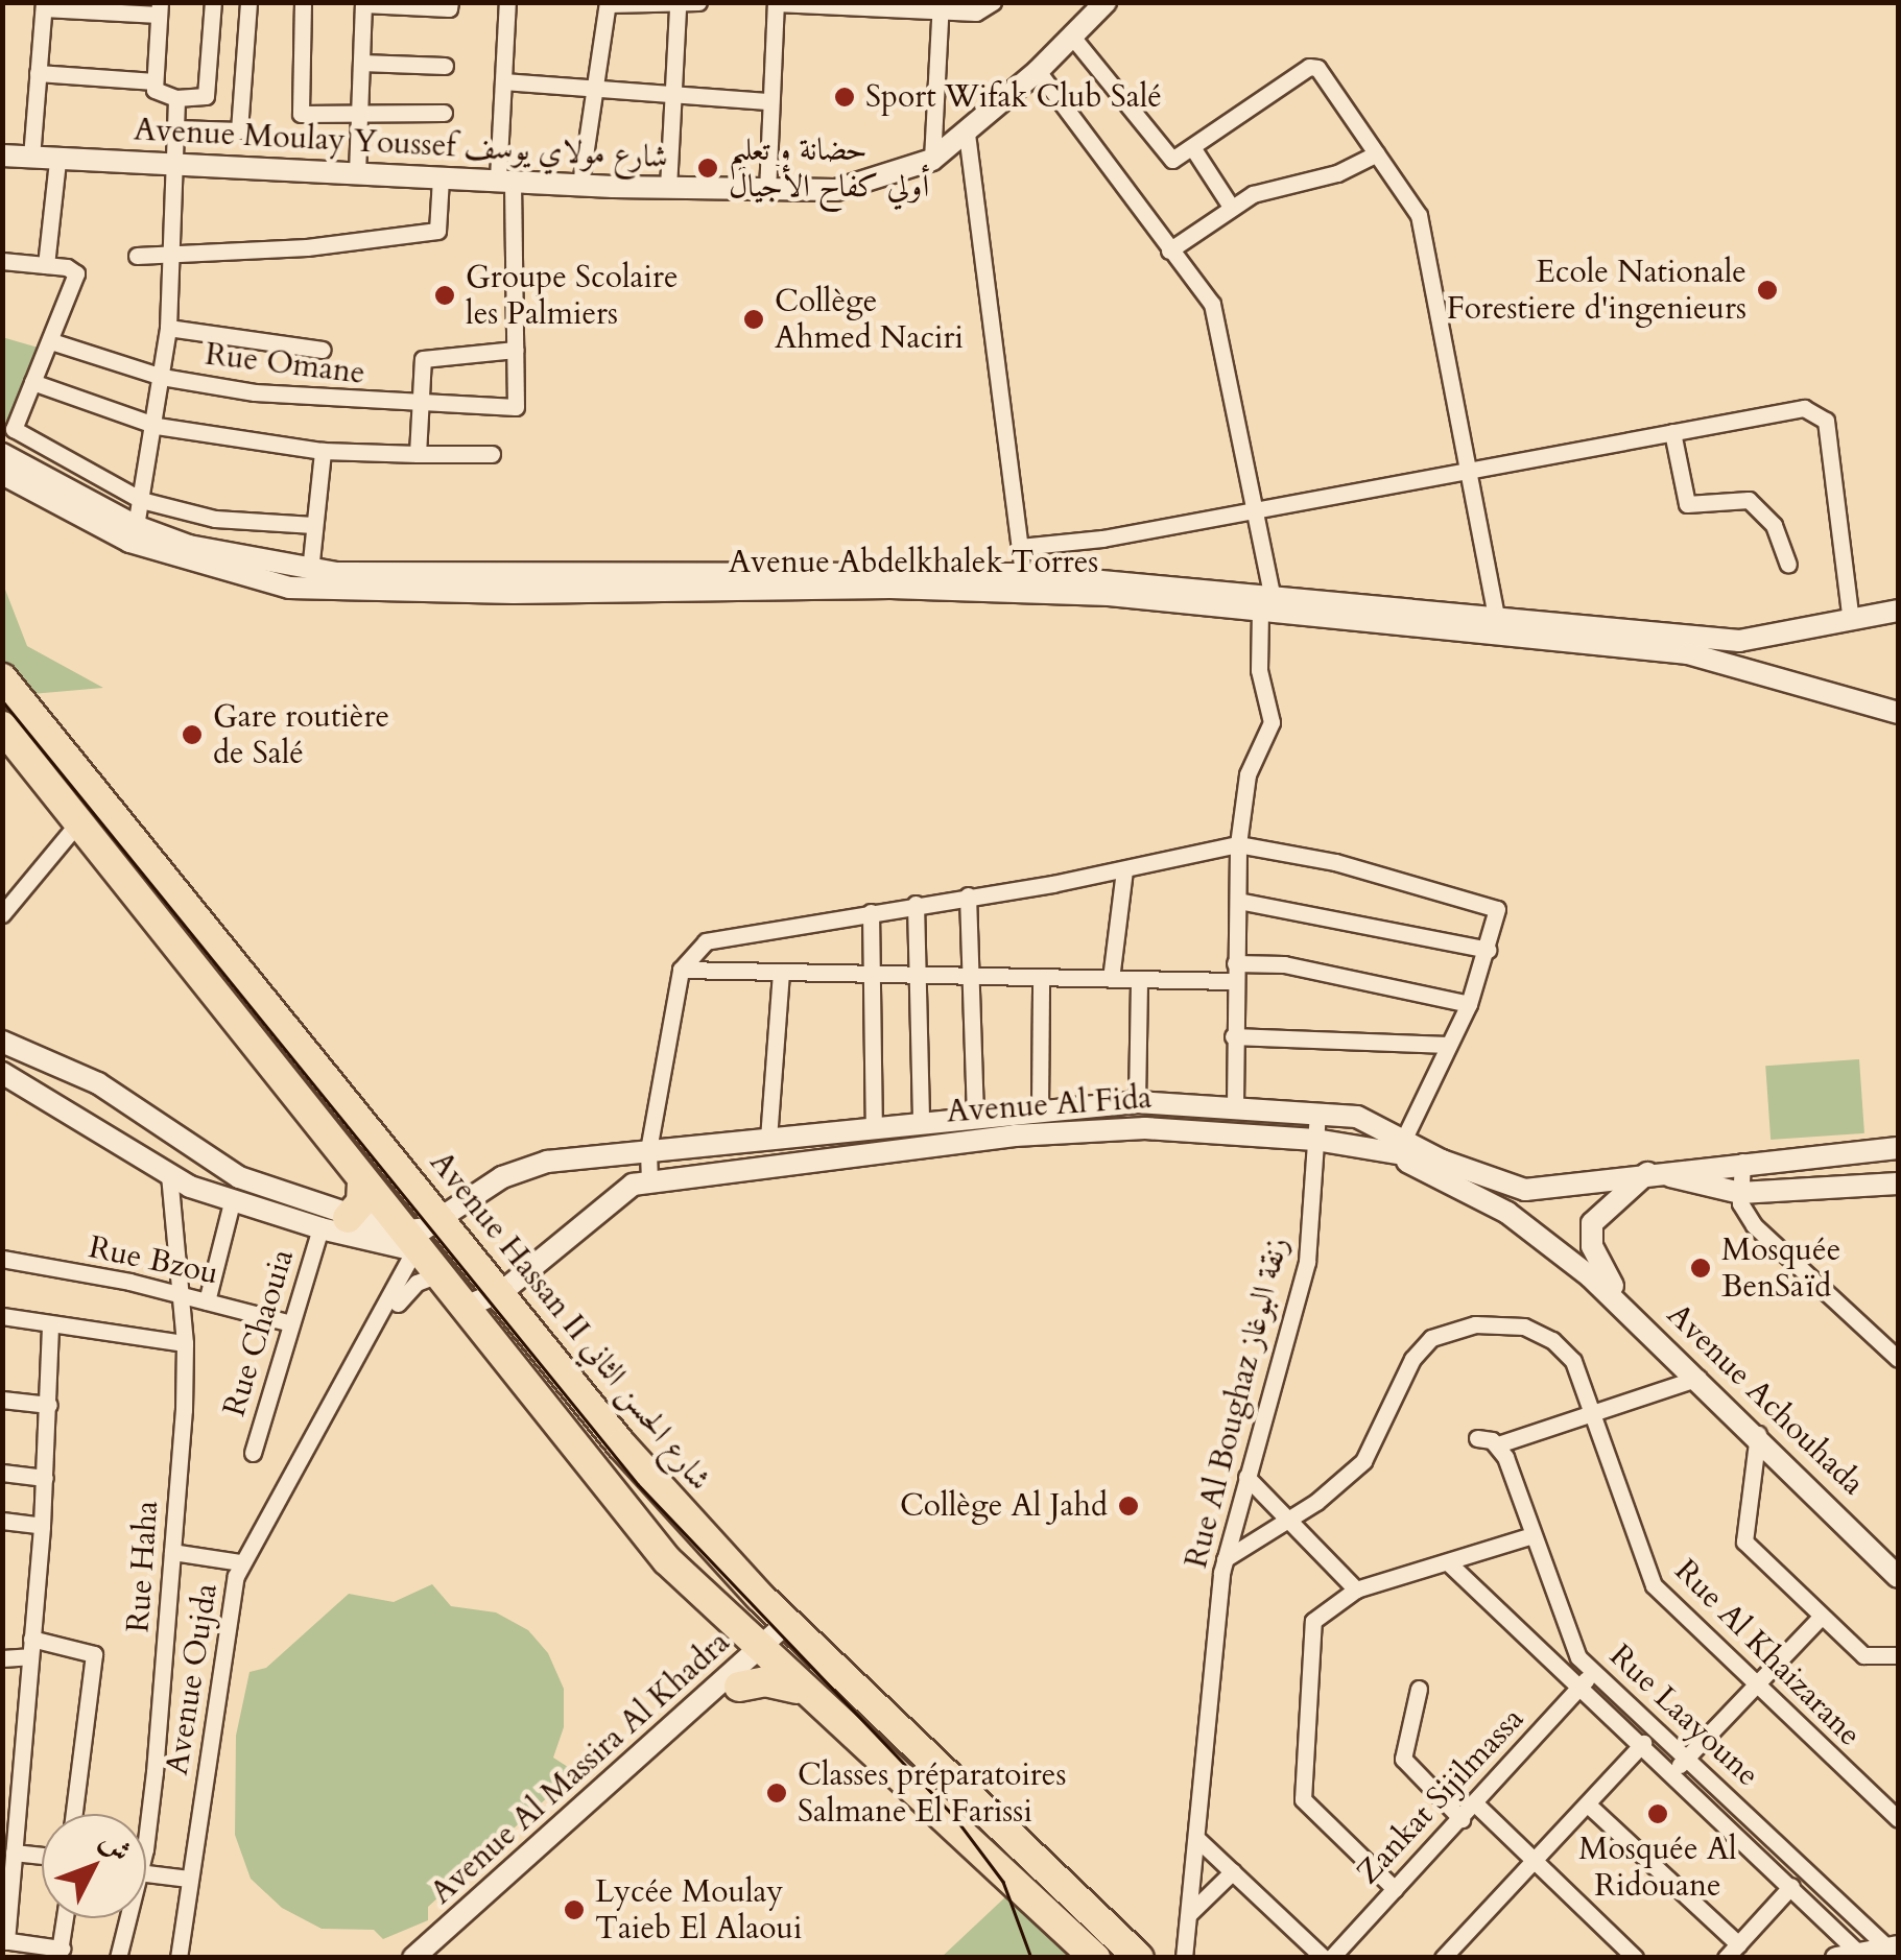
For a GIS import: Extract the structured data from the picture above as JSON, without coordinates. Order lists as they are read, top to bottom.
{
  "streets": {
    "highway": ["Avenue Hassan II شارع الحسن الثاني"],
    "street": [
      "Avenue Moulay Youssef شارع مولاي يوسف",
      "Rue Omane",
      "Avenue Abdelkhalek Torres",
      "Avenue Al Fida",
      "Rue Bzou",
      "Rue Chaouia",
      "Avenue Achouhada",
      "Rue Al Boughaz زنقة البوغاز",
      "Rue Haha",
      "Rue Al Khaizarane",
      "Avenue Oujda",
      "Rue Laayoune",
      "Avenue Al Massira Al Khadra",
      "Zankat Sijilmassa"
    ]
  },
  "crossings": [
    ["Avenue Al Fida", "Avenue Hassan II شارع الحسن الثاني"],
    ["Avenue Al Fida", "Avenue Achouhada"],
    ["Avenue Al Fida", "Rue Al Boughaz زنقة البوغاز"],
    ["Avenue Al Fida", "Avenue Oujda"],
    ["Rue Bzou", "Rue Chaouia"],
    ["Rue Bzou", "Rue Haha"],
    ["Avenue Hassan II شارع الحسن الثاني", "Avenue Oujda"],
    ["Avenue Hassan II شارع الحسن الثاني", "Avenue Al Massira Al Khadra"],
    ["Rue Al Boughaz زنقة البوغاز", "Rue Al Khaizarane"],
    ["Rue Laayoune", "Zankat Sijilmassa"]
  ],
  "places": [
    "Sport Wifak Club Salé",
    "حضانة و تعليم أولي كفاح الأجيال",
    "Ecole Nationale Forestiere d'ingenieurs",
    "Groupe Scolaire les Palmiers",
    "Collège Ahmed Naciri",
    "Gare routière de Salé",
    "Mosquée BenSaïd",
    "Collège Al Jahd",
    "Classes préparatoires Salmane El Farissi",
    "Mosquée Al Ridouane",
    "Lycée Moulay Taieb El Alaoui"
  ],
  "north": "top right"
}
